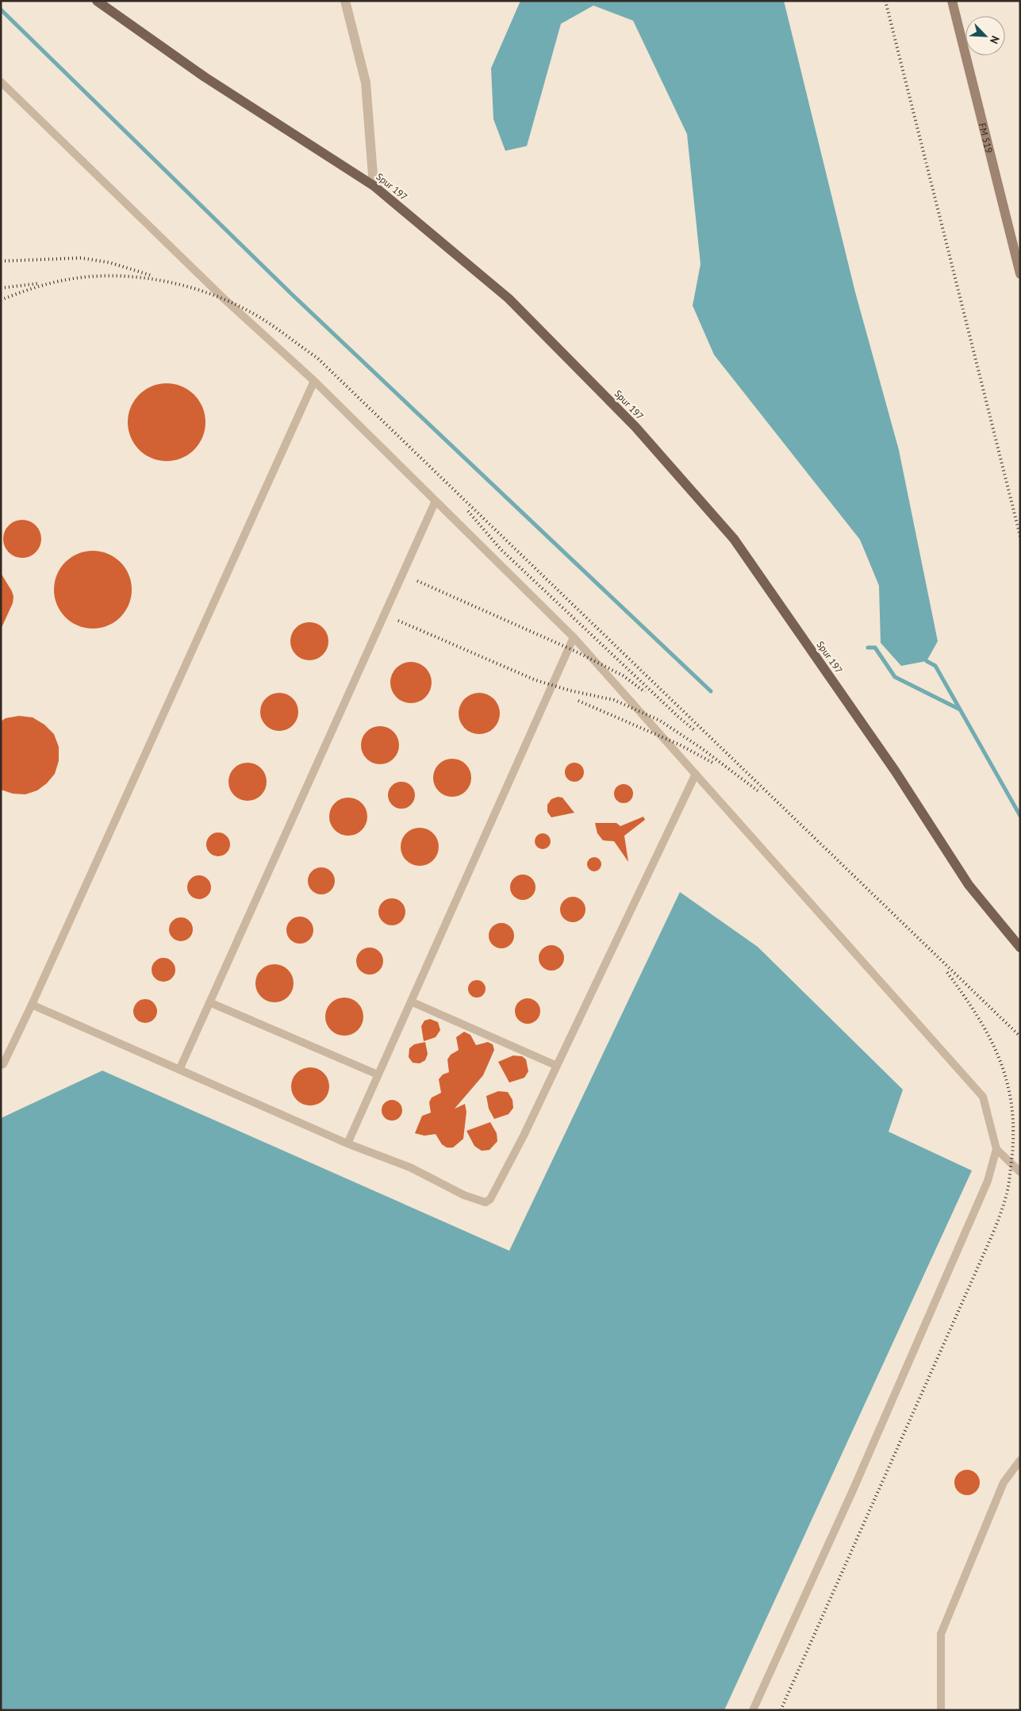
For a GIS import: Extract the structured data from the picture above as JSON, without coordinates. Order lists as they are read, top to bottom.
{
  "streets": {
    "main road": ["FM 519", "Spur 197"]
  },
  "north": "bottom right"
}
